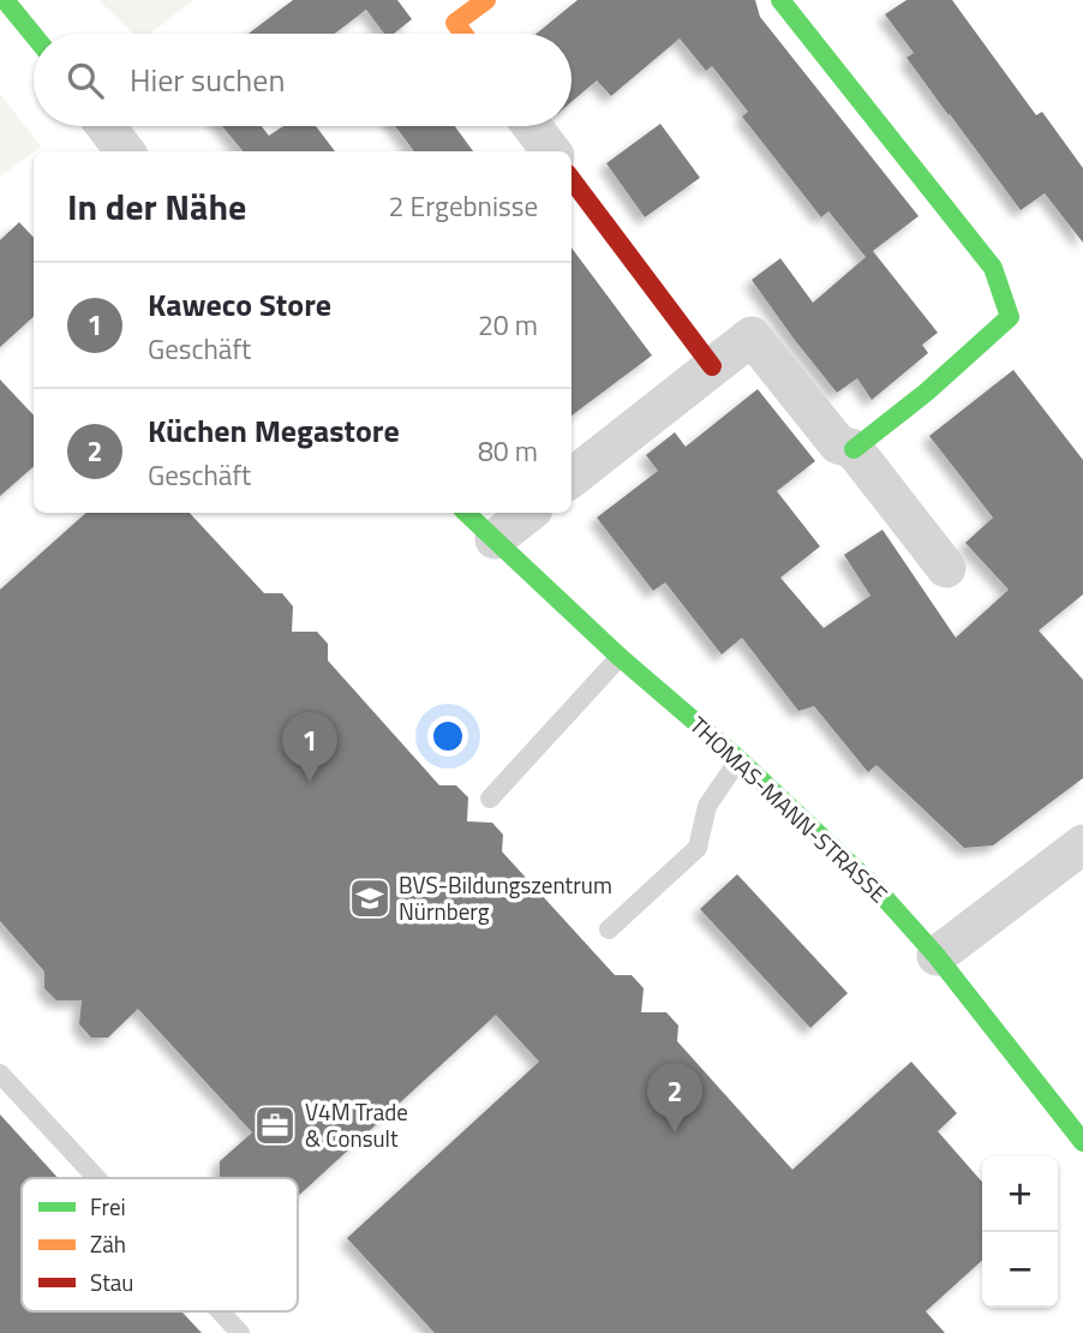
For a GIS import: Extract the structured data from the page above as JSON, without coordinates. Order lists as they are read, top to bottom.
{
  "streets": {
    "street": ["THOMAS-MANN-STRASSE"]
  },
  "places": {
    "school or university": ["BVS-Bildungszentrum Nürnberg"],
    "office": ["V4M Trade & Consult"]
  },
  "legend": ["Frei", "Zäh", "Stau"],
  "page": {
    "search": "Hier suchen",
    "heading": ["In der Nähe", "2 Ergebnisse"],
    "list": [
      {
        "mark": "1",
        "name": "Kaweco Store",
        "note": "Geschäft",
        "value": "20 m"
      },
      {
        "mark": "2",
        "name": "Küchen Megastore",
        "note": "Geschäft",
        "value": "80 m"
      }
    ],
    "pins": ["1", "2"],
    "map_buttons": ["+", "−"]
  }
}
